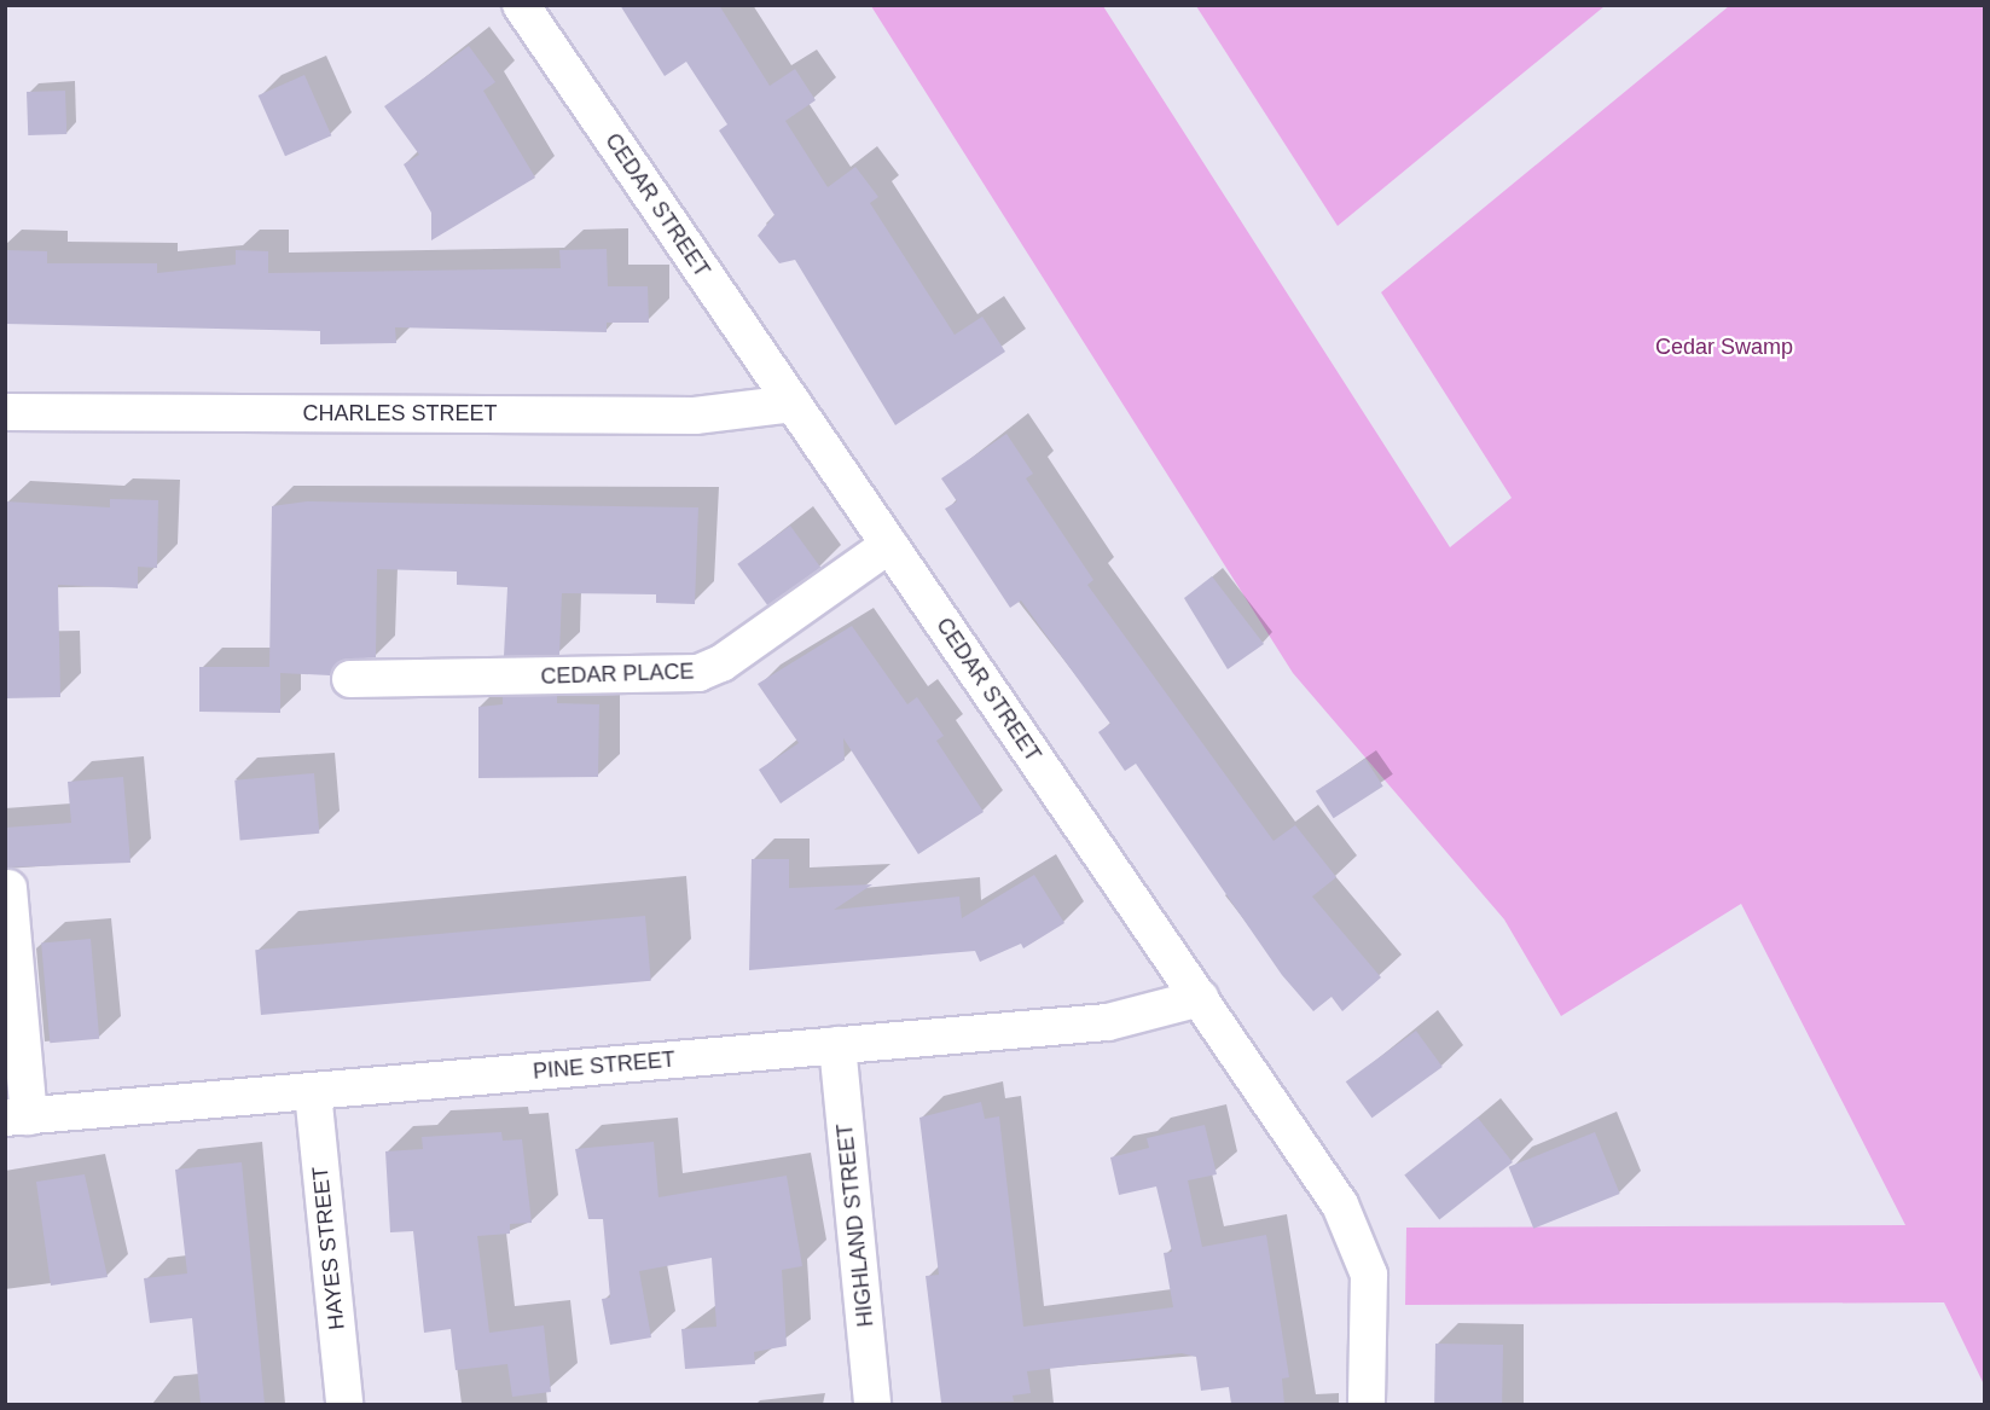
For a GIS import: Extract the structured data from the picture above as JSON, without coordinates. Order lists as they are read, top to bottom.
{
  "streets": {
    "street": [
      "CEDAR STREET",
      "CHARLES STREET",
      "CEDAR PLACE",
      "PINE STREET",
      "HIGHLAND STREET",
      "HAYES STREET"
    ]
  },
  "crossings": [
    ["CEDAR STREET", "CHARLES STREET"],
    ["CEDAR STREET", "CEDAR PLACE"],
    ["CEDAR STREET", "PINE STREET"],
    ["PINE STREET", "HIGHLAND STREET"],
    ["PINE STREET", "HAYES STREET"]
  ],
  "parks": ["Cedar Swamp"]
}
